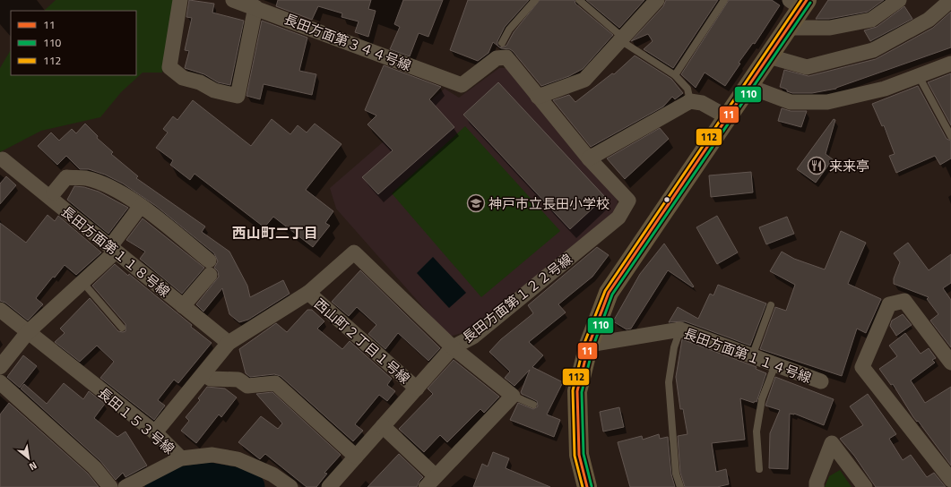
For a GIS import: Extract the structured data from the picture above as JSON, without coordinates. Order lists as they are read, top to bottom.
{
  "streets": {
    "street": [
      "長田方面第３４４号線",
      "長田方面第１１８号線",
      "長田方面第１２２号線",
      "西山町２丁目１号線",
      "長田方面第１１４号線",
      "長田１５３号線"
    ]
  },
  "crossings": [
    ["長田方面第１１８号線", "長田方面第１２２号線"],
    ["長田方面第１２２号線", "西山町２丁目１号線"],
    ["長田方面第１２２号線", "長田１５３号線"]
  ],
  "districts": ["西山町二丁目"],
  "places": {
    "restaurant": ["来来亭"],
    "school or university": ["神戸市立長田小学校"]
  },
  "lines": ["transit line 11", "transit line 112", "transit line 110"],
  "legend": ["11", "110", "112"],
  "north": "bottom right"
}
